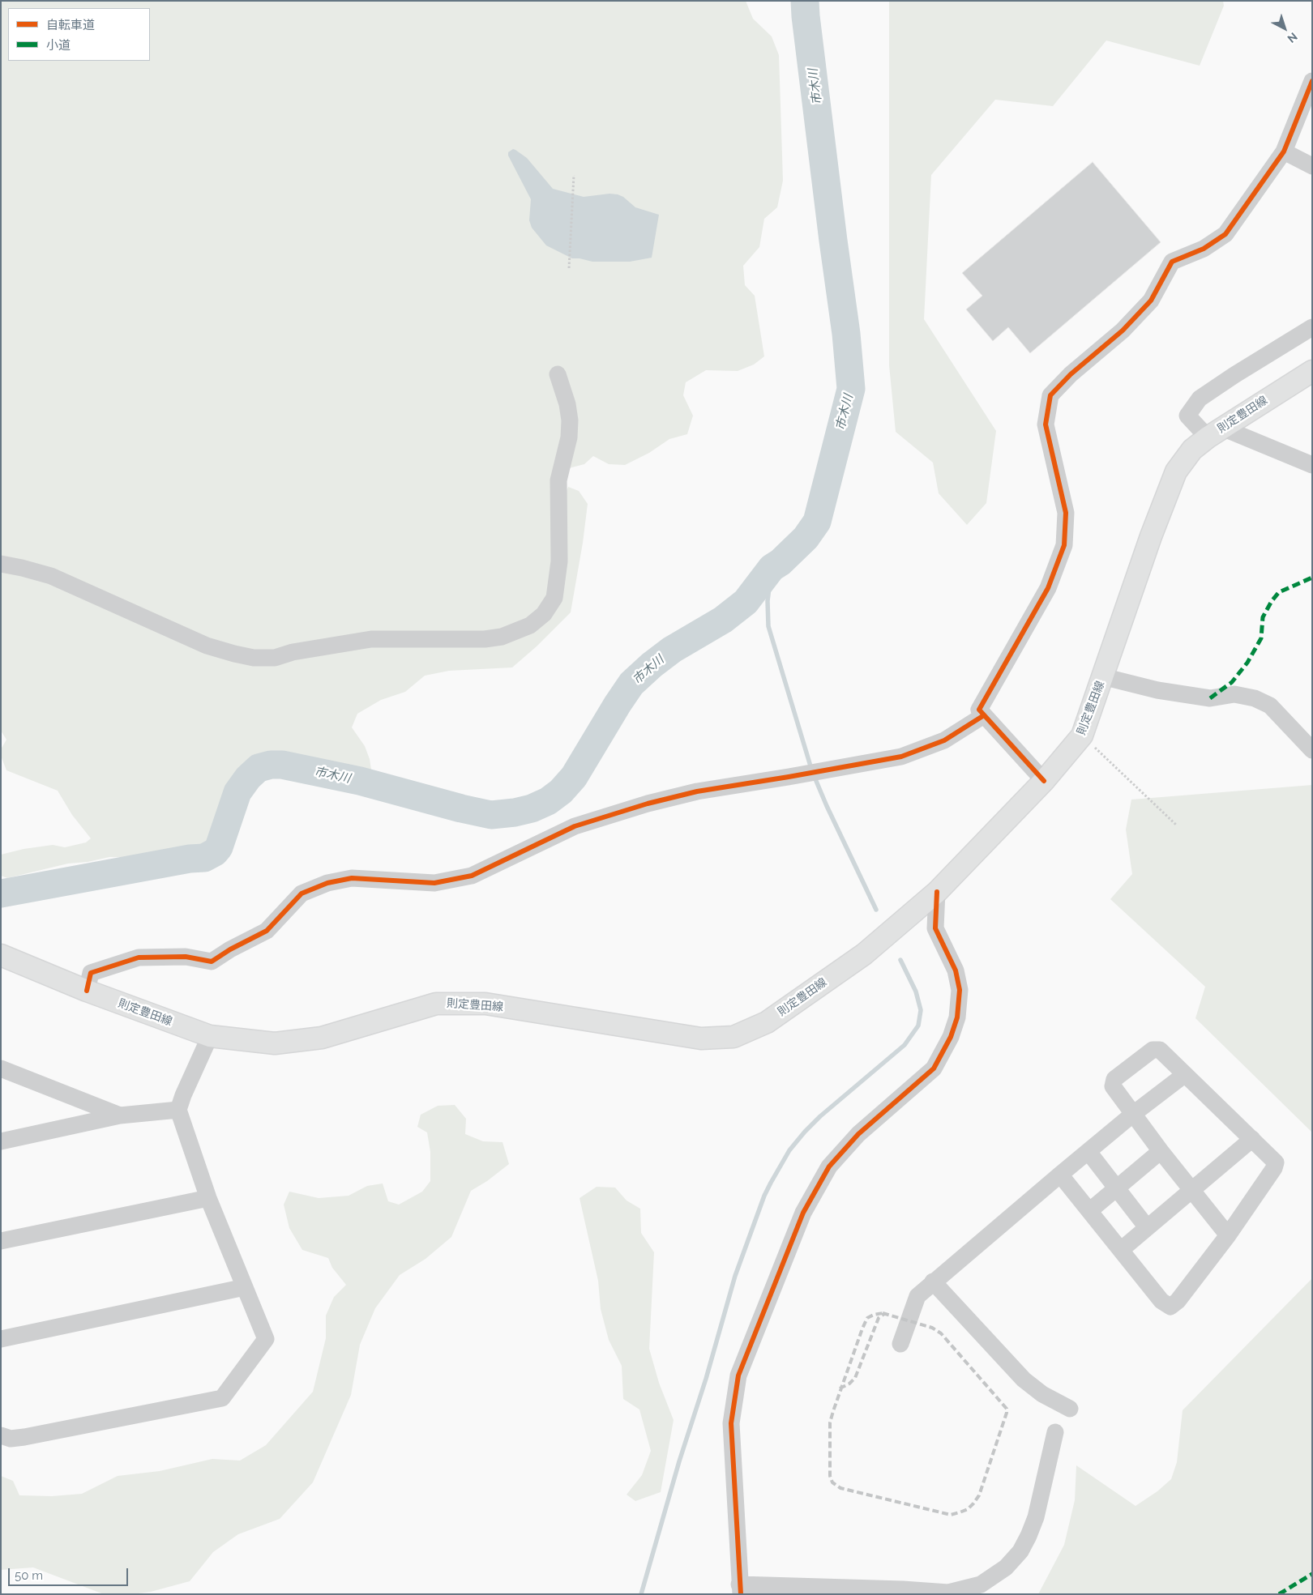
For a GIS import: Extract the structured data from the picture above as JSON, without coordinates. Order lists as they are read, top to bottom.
{
  "streets": {
    "main road": ["則定豊田線"]
  },
  "water": ["市木川"],
  "legend": ["自転車道", "小道"],
  "scale_bar": "50 m",
  "north": "bottom right"
}
